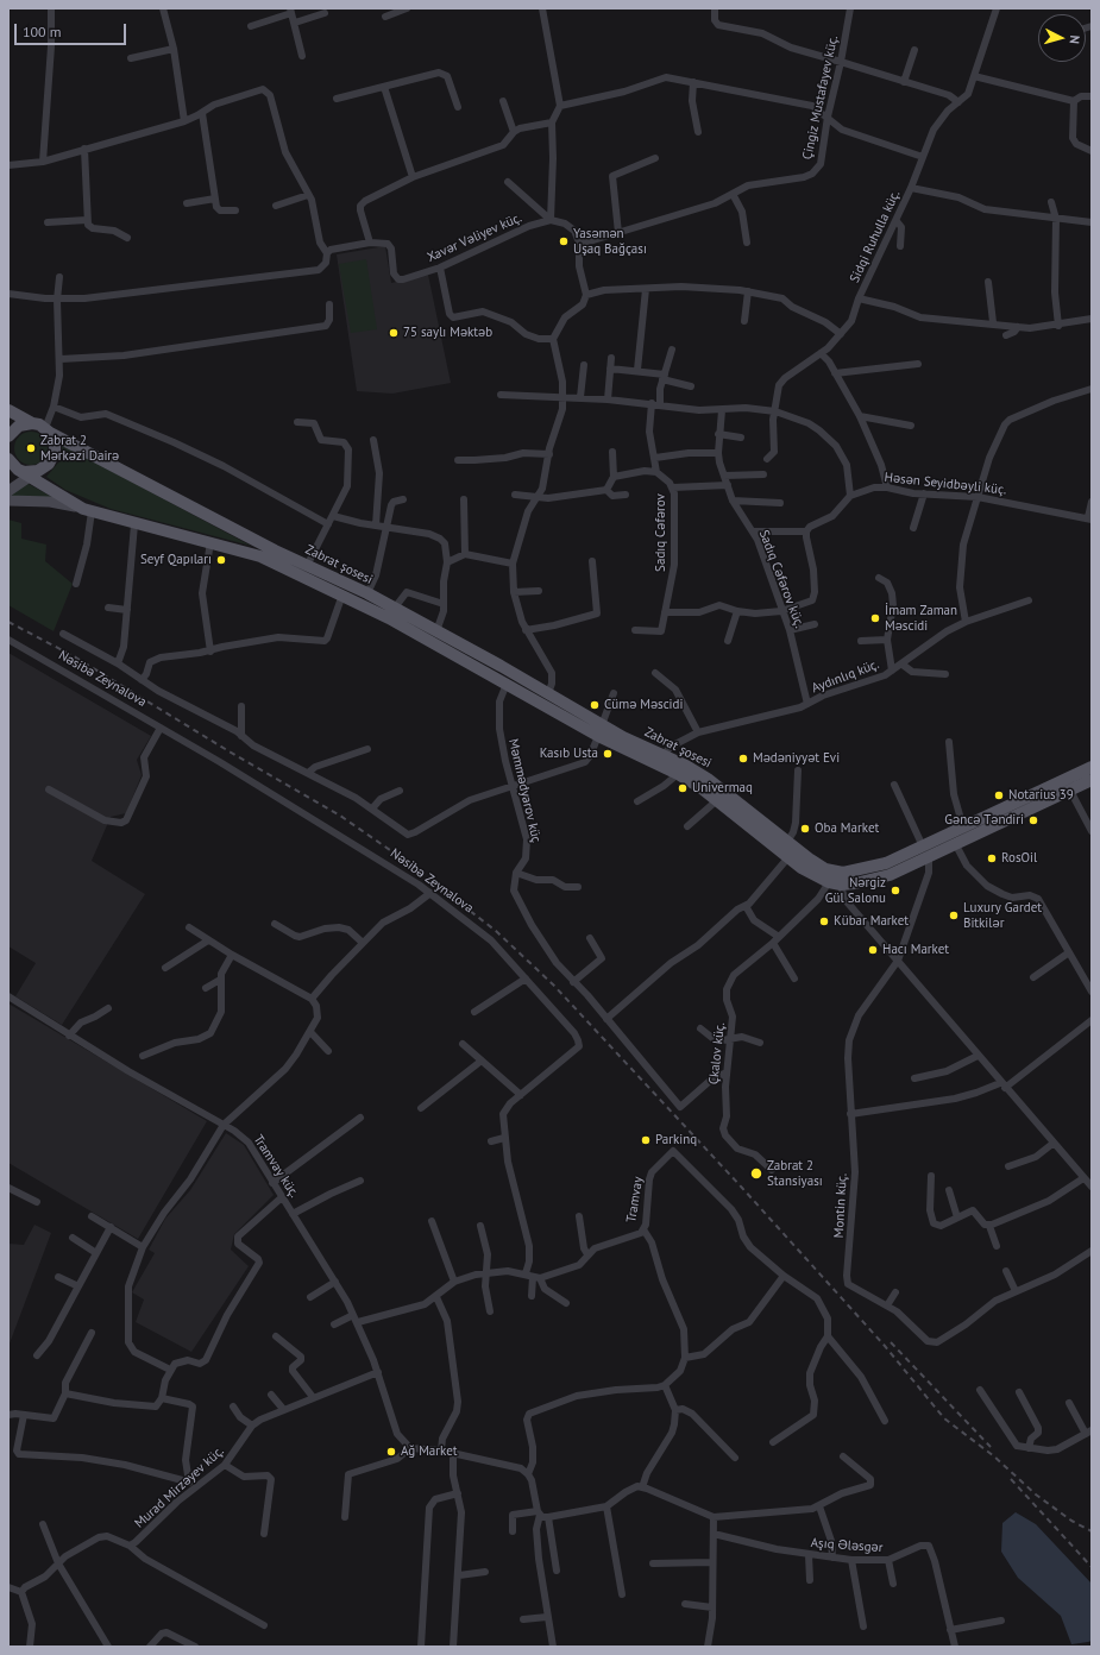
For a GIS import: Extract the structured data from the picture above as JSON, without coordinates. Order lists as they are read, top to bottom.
{
  "streets": {
    "main road": ["Zabrat şosesi"],
    "street": [
      "Çingiz Mustafayev küç.",
      "Sidqi Ruhulla küç.",
      "Xavər Vəliyev küç.",
      "Həsən Seyidbəyli küç.",
      "Sadıq Cəfərov",
      "Sadıq Cəfərov küç.",
      "Aydınlıq küç.",
      "Nəsibə Zeynalova",
      "Məmmədyarov küç",
      "Çkalov küç.",
      "Tramvay küç.",
      "Tramvay",
      "Montin küç.",
      "Murad Mirzəyev küç.",
      "Aşıq Ələsgər"
    ]
  },
  "crossings": [
    ["Sidqi Ruhulla küç.", "Həsən Seyidbəyli küç."],
    ["Sidqi Ruhulla küç.", "Sadıq Cəfərov küç."],
    ["Həsən Seyidbəyli küç.", "Sadıq Cəfərov küç."],
    ["Zabrat şosesi", "Aydınlıq küç."],
    ["Zabrat şosesi", "Məmmədyarov küç"],
    ["Zabrat şosesi", "Çkalov küç."],
    ["Sadıq Cəfərov küç.", "Aydınlıq küç."],
    ["Nəsibə Zeynalova", "Tramvay"],
    ["Məmmədyarov küç", "Çkalov küç."],
    ["Tramvay küç.", "Tramvay"],
    ["Tramvay küç.", "Murad Mirzəyev küç."]
  ],
  "places": [
    "Yasəmən Uşaq Bağçası",
    "75 saylı Məktəb",
    "Zabrat 2 Mərkəzi Dairə",
    "Seyf Qapıları",
    "İmam Zaman Məscidi",
    "Cümə Məscidi",
    "Kasıb Usta",
    "Mədəniyyət Evi",
    "Univermaq",
    "Notarius 39",
    "Gəncə Təndiri",
    "Oba Market",
    "RosOil",
    "Nərgiz Gül Salonu",
    "Luxury Gardet Bitkilər",
    "Kübar Market",
    "Hacı Market",
    "Parkinq",
    "Zabrat 2 Stansiyası",
    "Ağ Market"
  ],
  "scale_bar": "100 m",
  "north": "right"
}
